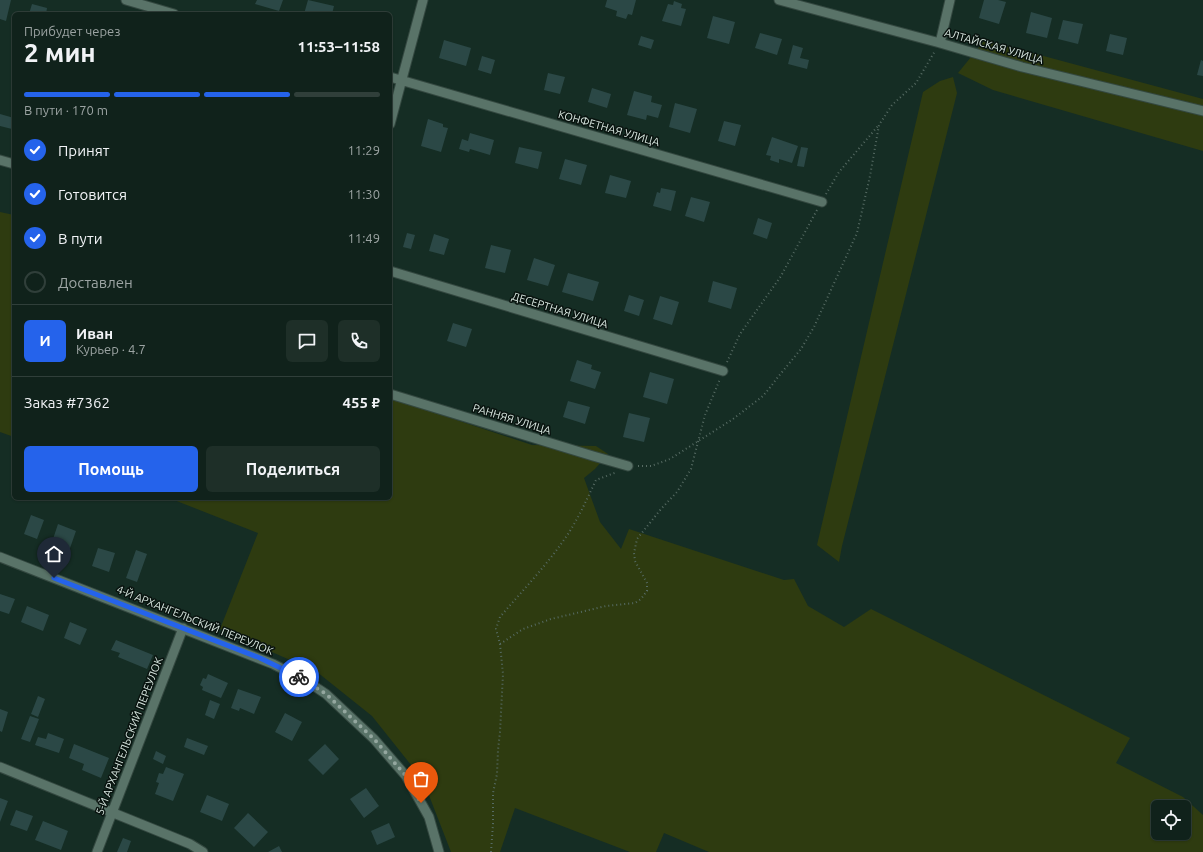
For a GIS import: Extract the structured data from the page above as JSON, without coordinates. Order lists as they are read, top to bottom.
{
  "streets": {
    "street": [
      "АЛТАЙСКАЯ УЛИЦА",
      "КОНФЕТНАЯ УЛИЦА",
      "ДЕСЕРТНАЯ УЛИЦА",
      "РАННЯЯ УЛИЦА",
      "4-Й АРХАНГЕЛЬСКИЙ ПЕРЕУЛОК",
      "5-Й АРХАНГЕЛЬСКИЙ ПЕРЕУЛОК"
    ]
  },
  "crossings": [
    ["4-Й АРХАНГЕЛЬСКИЙ ПЕРЕУЛОК", "5-Й АРХАНГЕЛЬСКИЙ ПЕРЕУЛОК"]
  ],
  "page": {
    "heading": ["2 мин", "Прибудет через", "11:53–11:58"],
    "panel": [
      "Иван",
      "Курьер · 4.7",
      "Заказ #7362",
      "455 ₽"
    ],
    "bar": "В пути · 170 m",
    "list": [
      ["Принят", "11:29"],
      ["Готовится", "11:30"],
      ["В пути", "11:49"],
      "Доставлен"
    ],
    "round": "И",
    "buttons": ["Помощь", "Поделиться"]
  }
}
